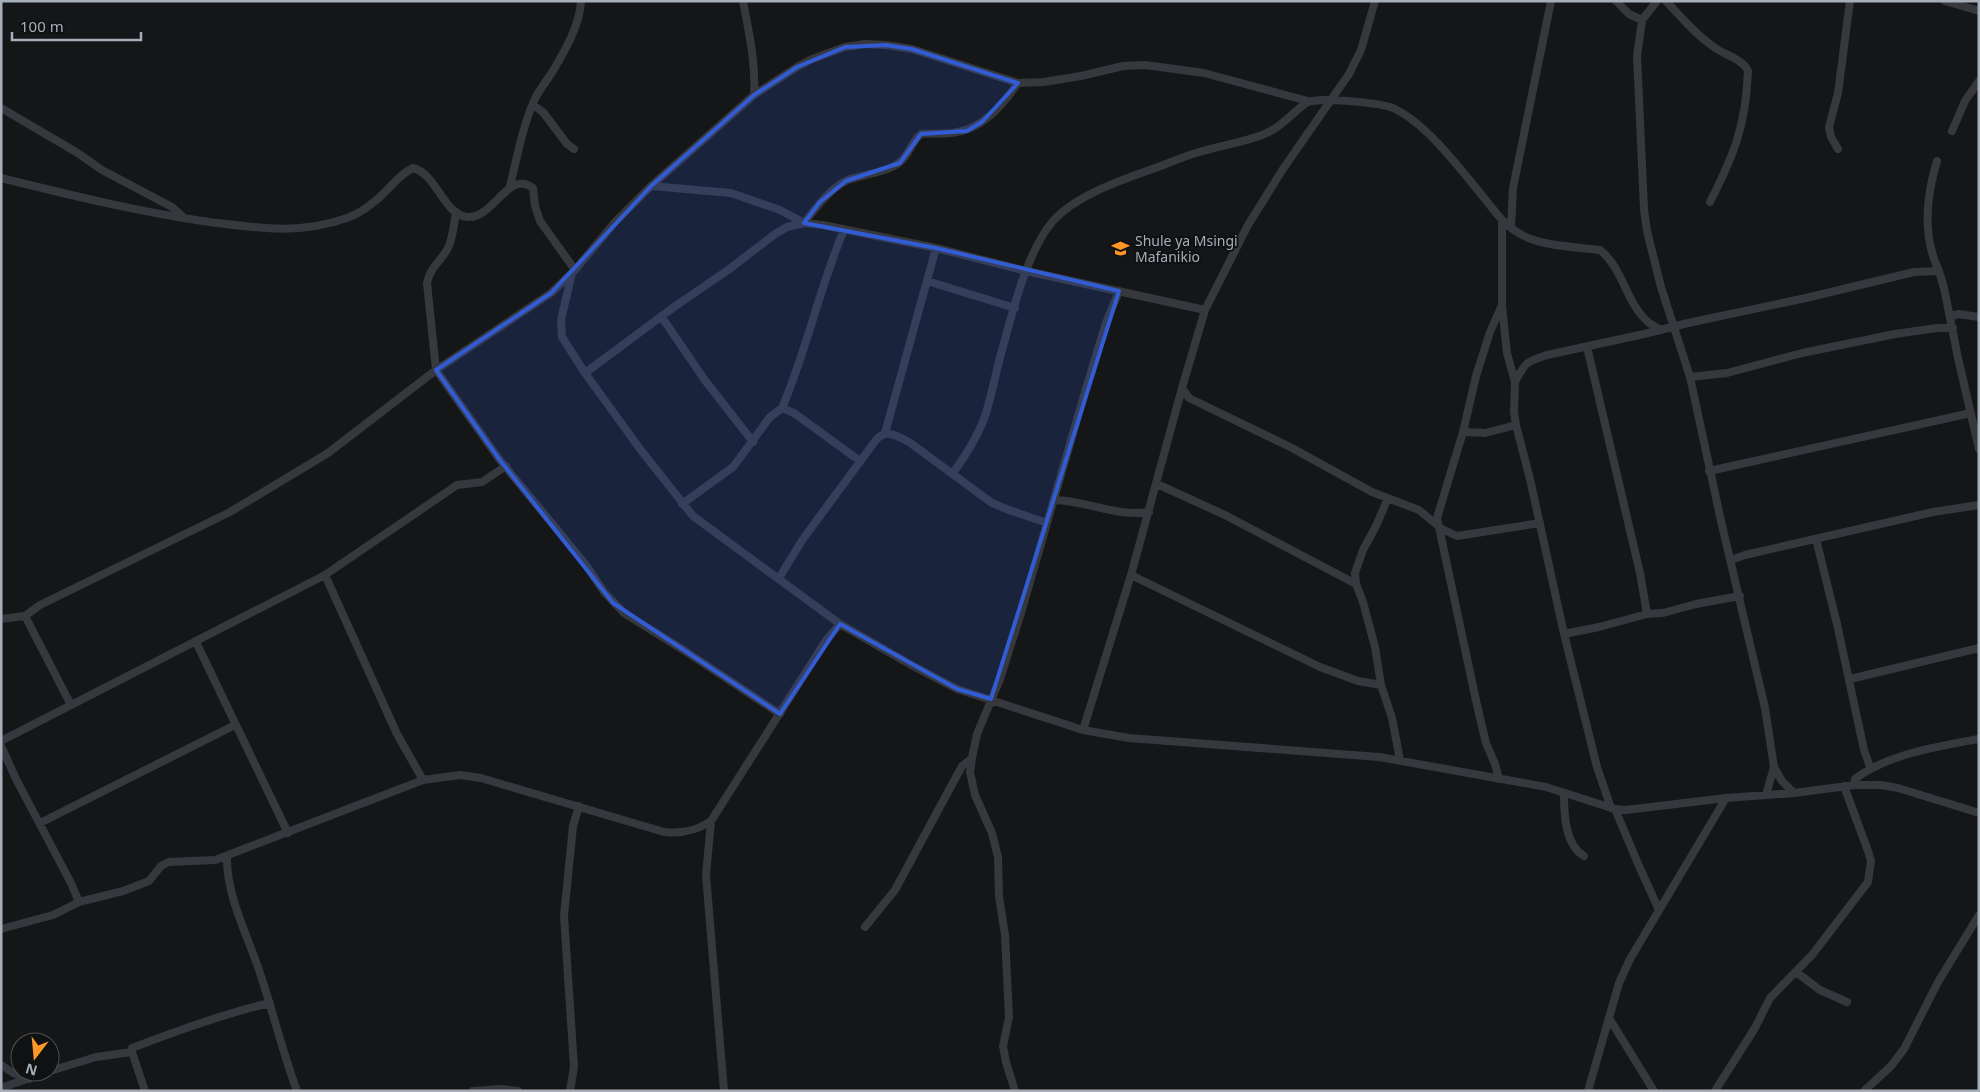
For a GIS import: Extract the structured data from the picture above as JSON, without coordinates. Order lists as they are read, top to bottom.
{
  "places": {
    "school or university": ["Shule ya Msingi Mafanikio"]
  },
  "scale_bar": "100 m",
  "north": "bottom"
}
